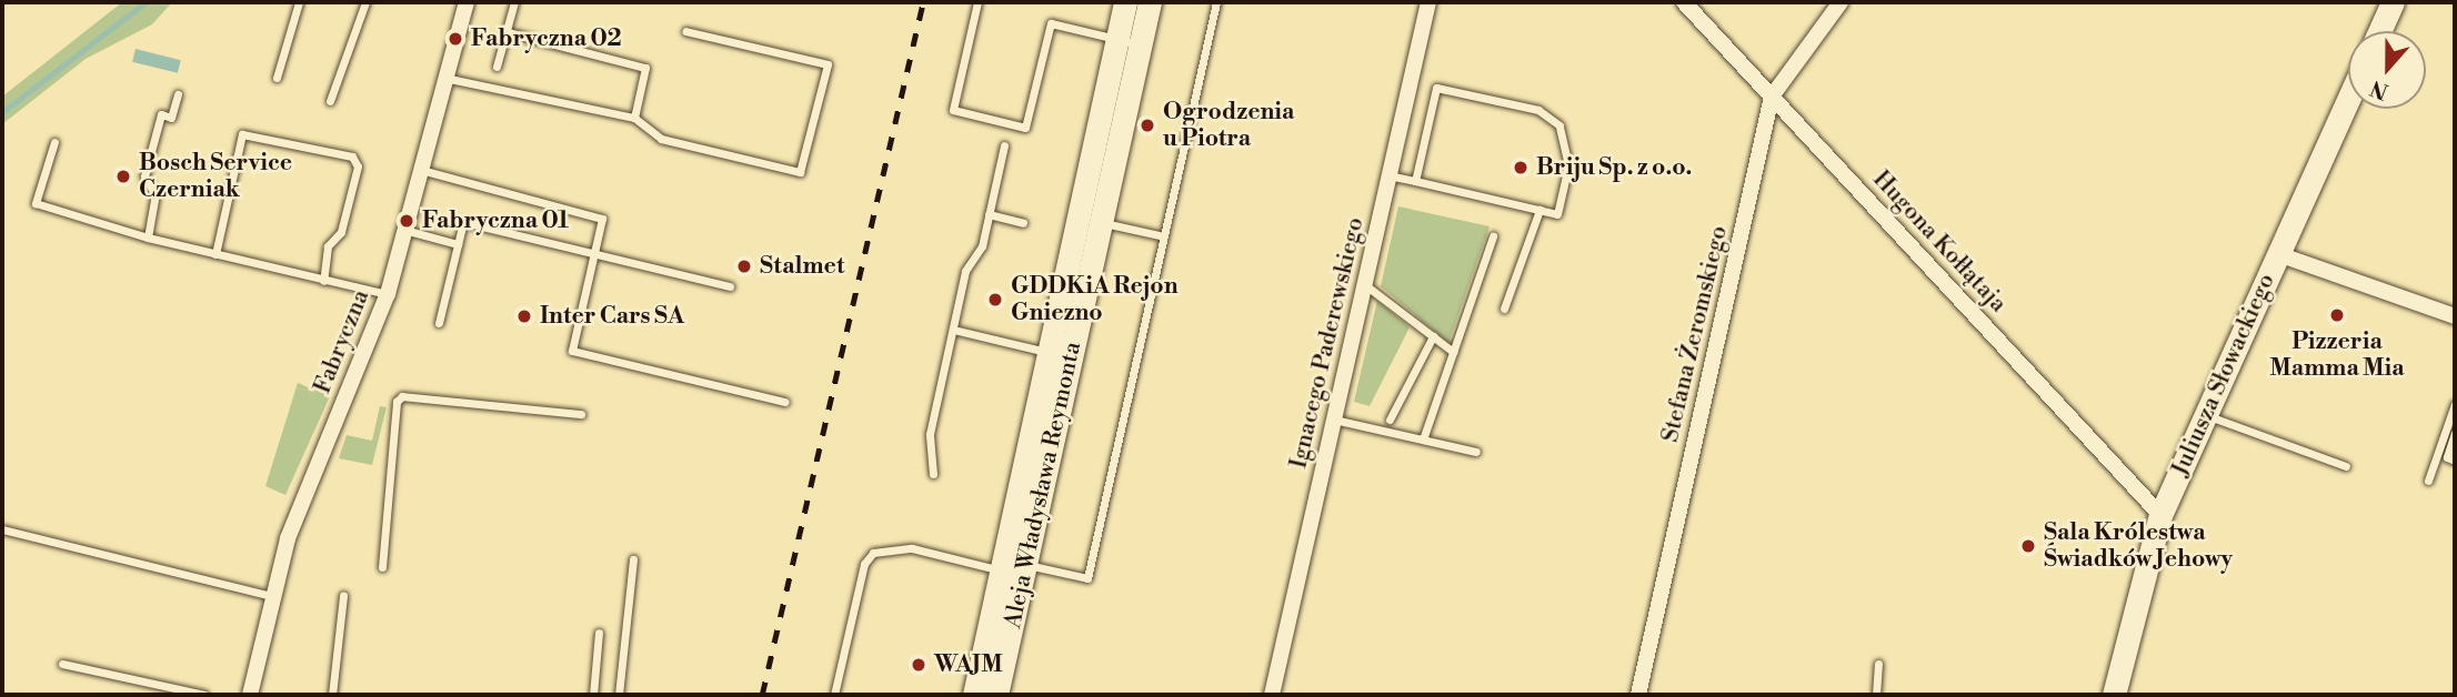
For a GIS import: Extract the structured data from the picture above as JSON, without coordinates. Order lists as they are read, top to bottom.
{
  "streets": {
    "street": [
      "Hugona Kołłątaja",
      "Stefana Żeromskiego",
      "Fabryczna",
      "Ignacego Paderewskiego",
      "Juliusza Słowackiego",
      "Aleja Władysława Reymonta"
    ]
  },
  "crossings": [
    ["Hugona Kołłątaja", "Stefana Żeromskiego"],
    ["Hugona Kołłątaja", "Juliusza Słowackiego"]
  ],
  "places": [
    "Fabryczna 02",
    "Ogrodzenia u Piotra",
    "Briju Sp. z o.o.",
    "Bosch Service Czerniak",
    "Fabryczna 01",
    "Stalmet",
    "GDDKiA Rejon Gniezno",
    "Pizzeria Mamma Mia",
    "Inter Cars SA",
    "Sala Królestwa Świadków Jehowy",
    "WAJM"
  ],
  "north": "bottom"
}
